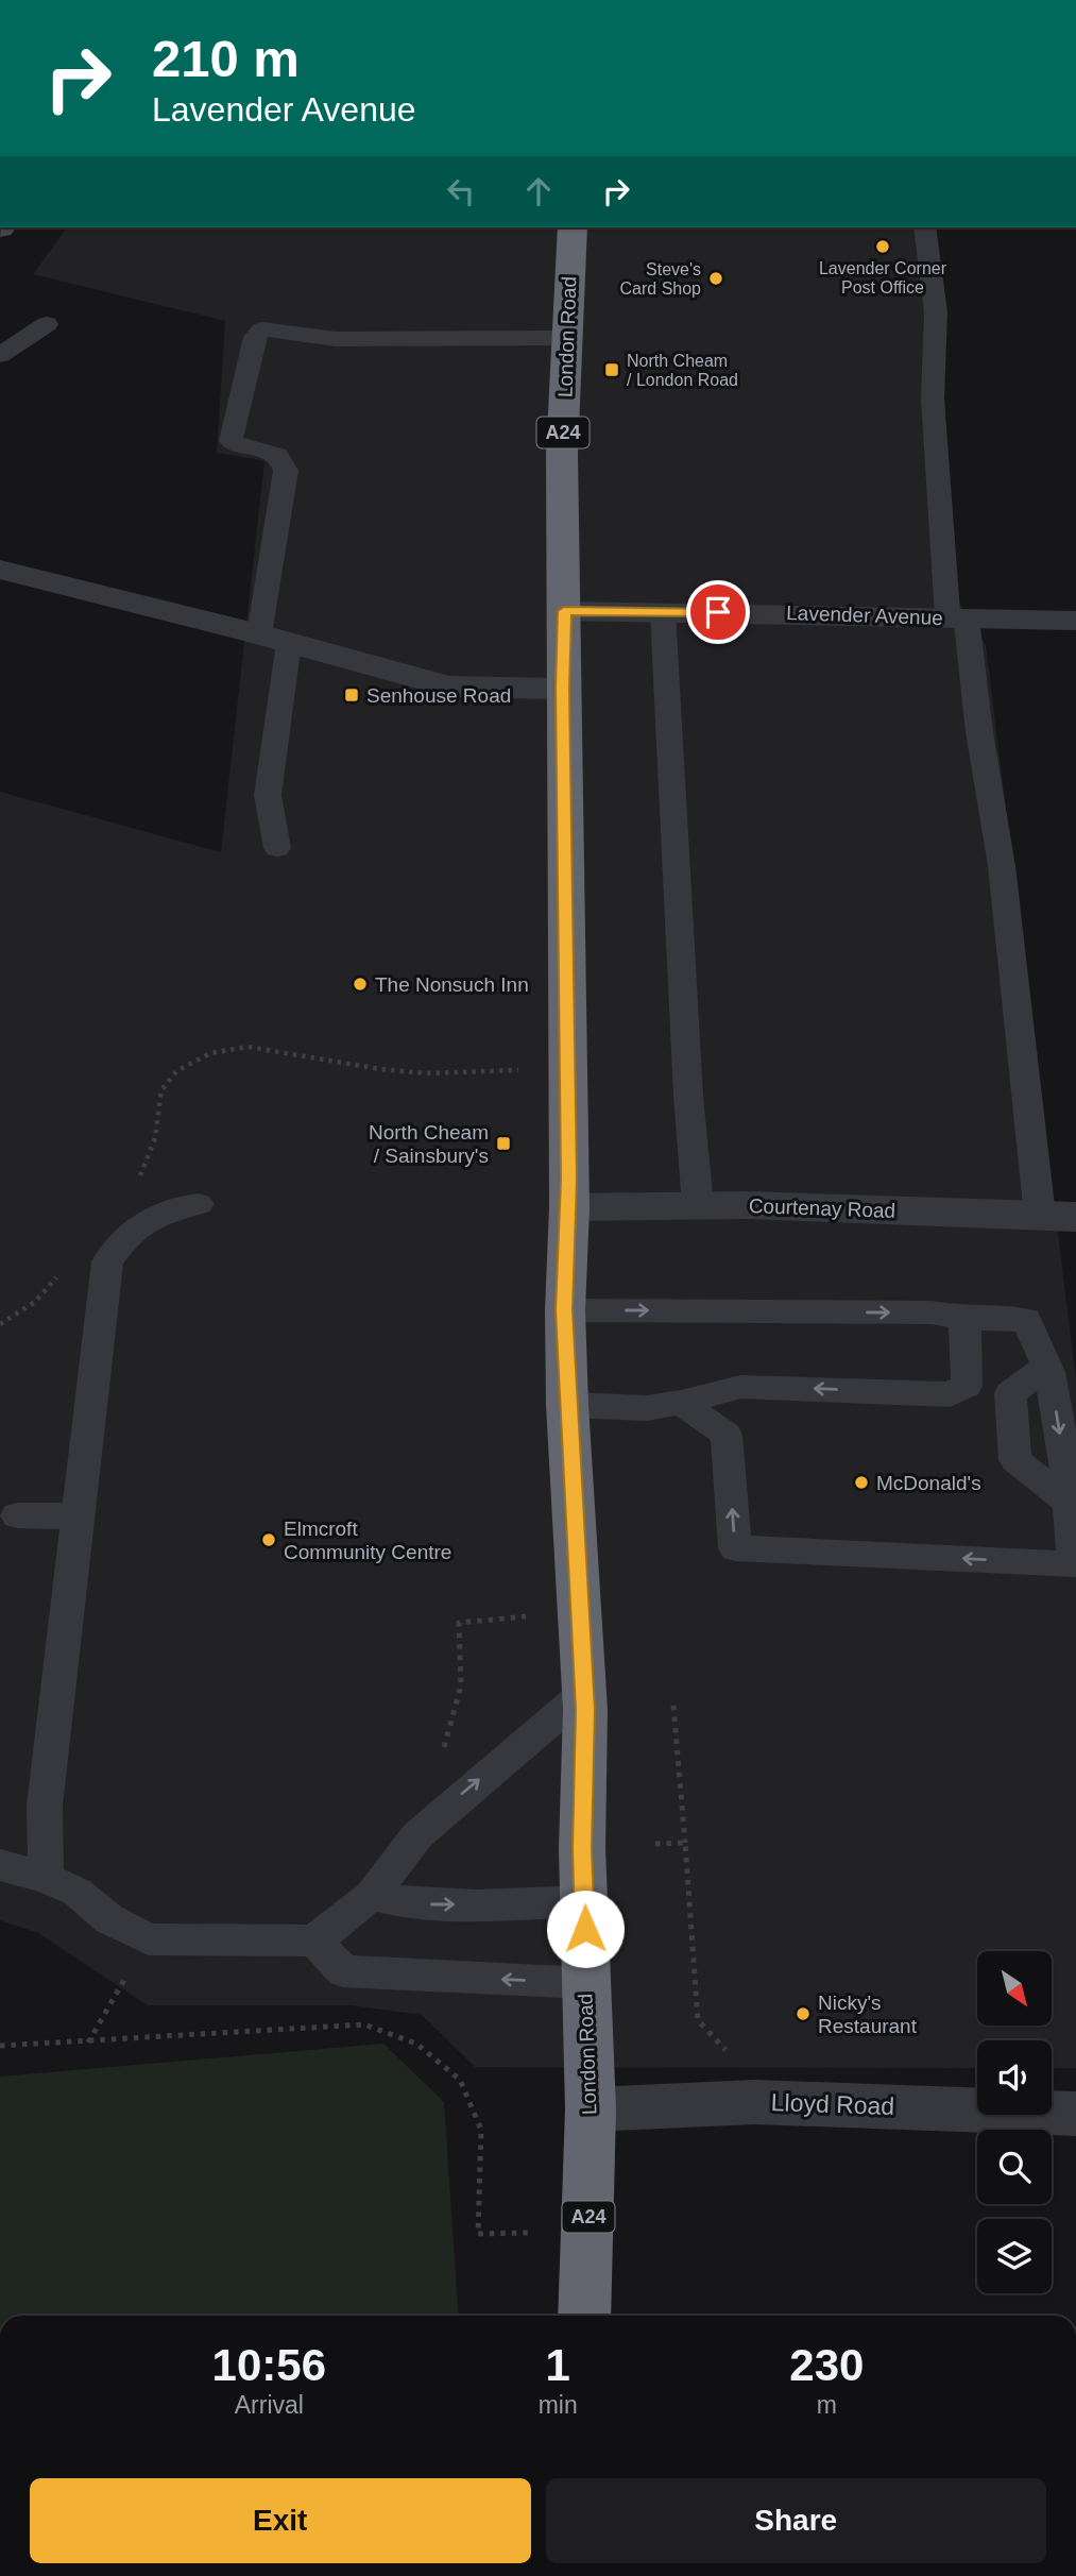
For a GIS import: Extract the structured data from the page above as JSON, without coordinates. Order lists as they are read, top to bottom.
{
  "streets": {
    "highway": ["London Road", "A24"],
    "street": ["Lavender Avenue", "Courtenay Road", "Lloyd Road"]
  },
  "crossings": [
    ["London Road", "Lavender Avenue"],
    ["London Road", "Courtenay Road"],
    ["London Road", "Lloyd Road"]
  ],
  "places": {
    "other": [
      "Lavender Corner Post Office",
      "Steve's Card Shop",
      "The Nonsuch Inn",
      "McDonald's",
      "Elmcroft Community Centre",
      "Nicky's Restaurant"
    ],
    "transit": ["North Cheam / London Road", "Senhouse Road", "North Cheam / Sainsbury's"]
  },
  "north": "bottom right",
  "page": {
    "turn": ["210 m", "Lavender Avenue"],
    "eta": [
      "10:56",
      "Arrival",
      "1",
      "min",
      "230",
      "m"
    ],
    "buttons": ["Exit", "Share"]
  }
}
